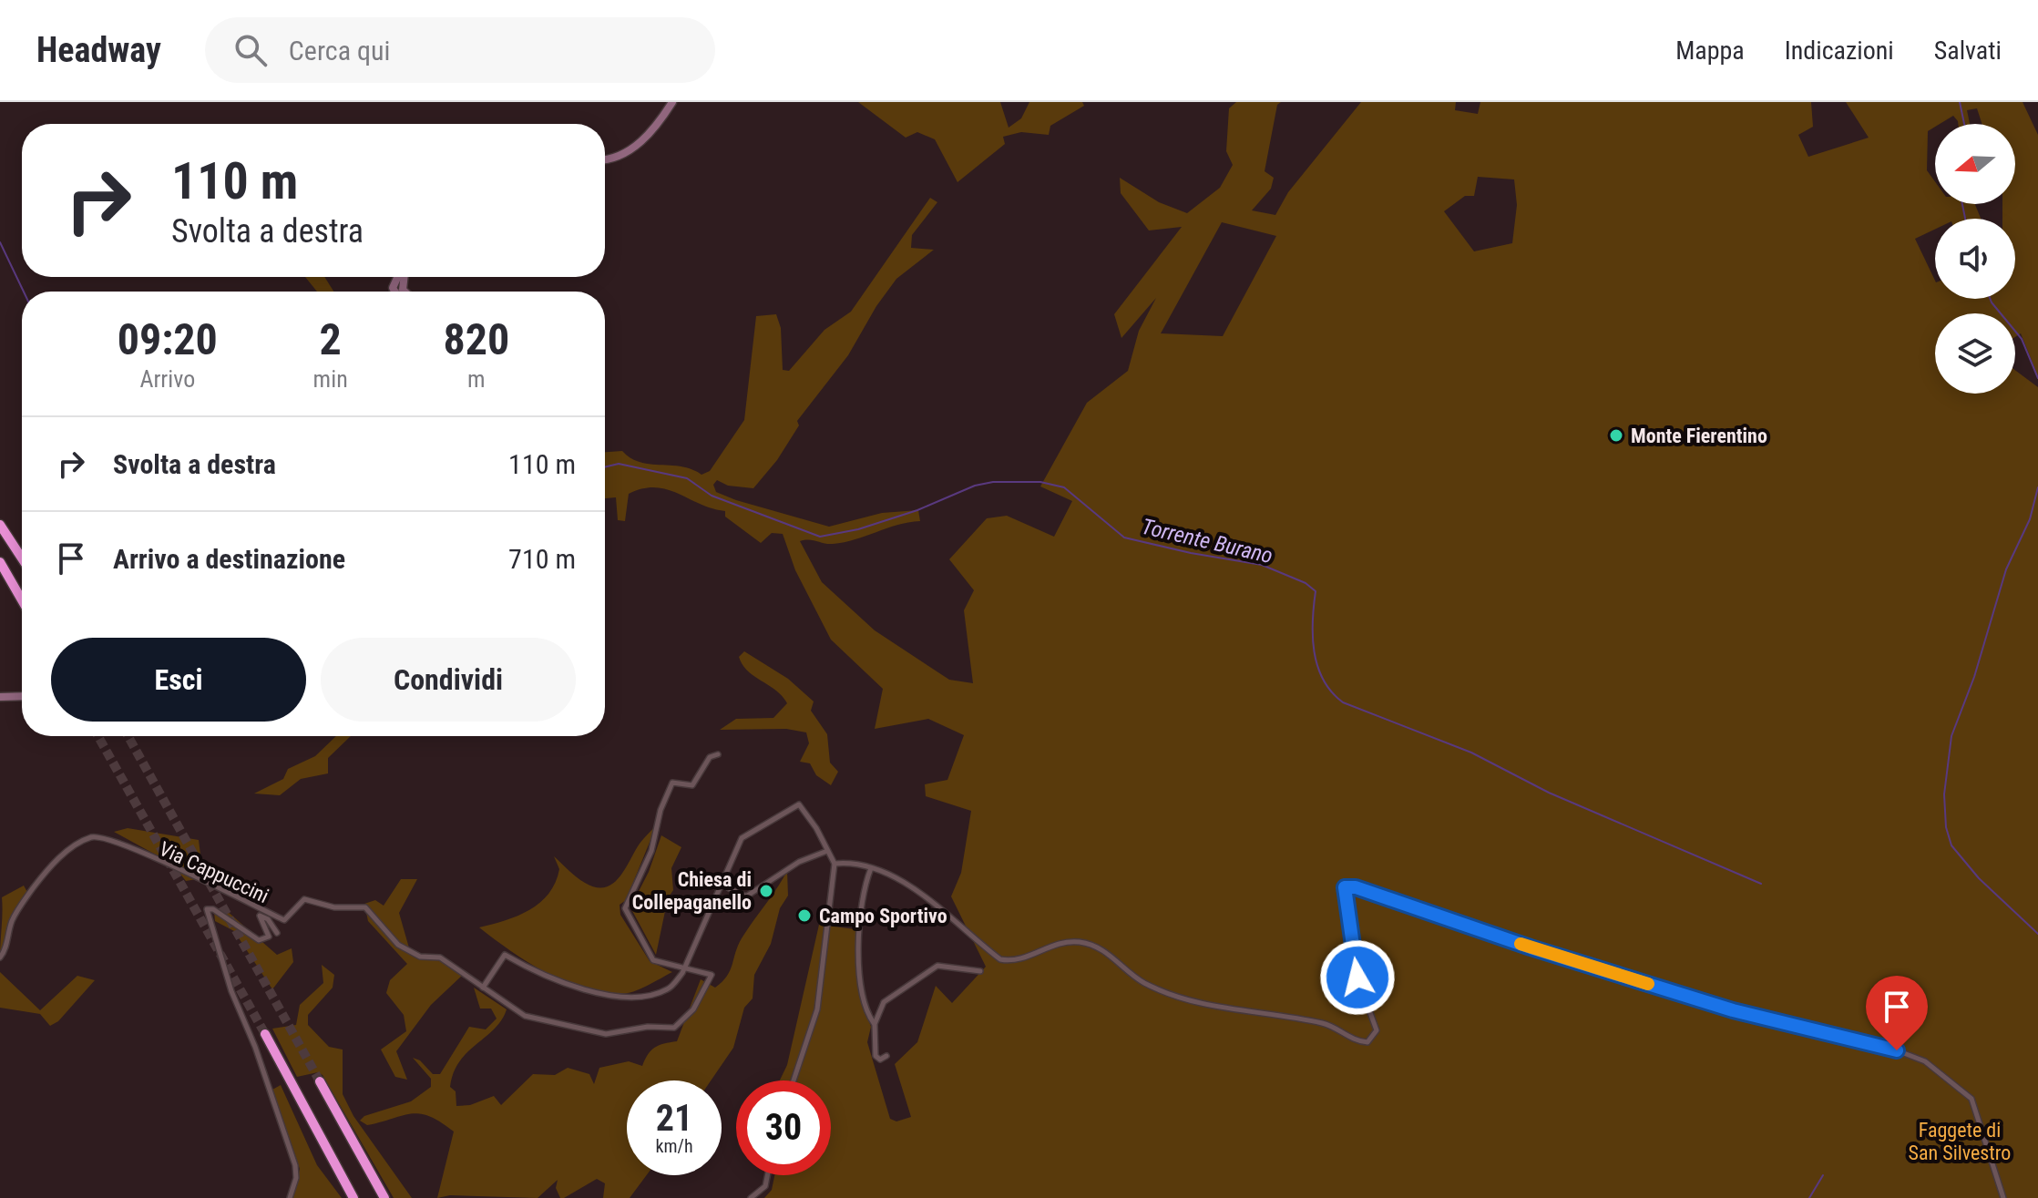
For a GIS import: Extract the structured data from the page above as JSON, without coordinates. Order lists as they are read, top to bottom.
{
  "streets": {
    "street": ["Via Cappuccini"]
  },
  "water": ["Torrente Burano"],
  "parks": ["Faggete di San Silvestro"],
  "places": ["Monte Fierentino", "Chiesa di Collepaganello", "Campo Sportivo"],
  "north": "left",
  "page": {
    "header": "Headway",
    "search": "Cerca qui",
    "nav": ["Mappa", "Indicazioni", "Salvati"],
    "turn": ["110 m", "Svolta a destra"],
    "eta": [
      "09:20",
      "Arrivo",
      "2",
      "min",
      "820",
      "m"
    ],
    "list": [
      {
        "name": "Svolta a destra",
        "value": "110 m"
      },
      {
        "name": "Arrivo a destinazione",
        "value": "710 m"
      }
    ],
    "buttons": ["Esci", "Condividi"],
    "speed": "21 km/h",
    "limit": "30"
  }
}
